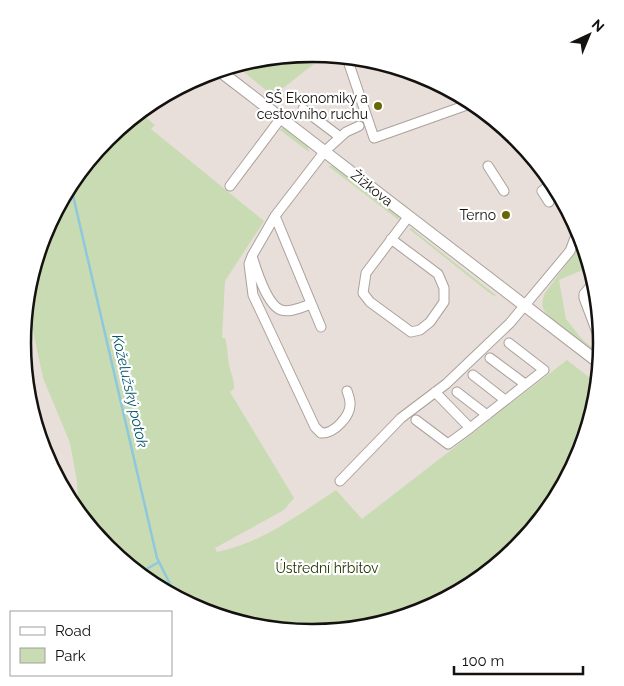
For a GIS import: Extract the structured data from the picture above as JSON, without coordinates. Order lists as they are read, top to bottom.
{
  "streets": {
    "main road": ["Žižkova"]
  },
  "water": ["Koželužský potok"],
  "parks": ["Ústřední hřbitov"],
  "places": ["SŠ Ekonomiky a cestovního ruchu", "Terno"],
  "legend": ["Road", "Park"],
  "scale_bar": "100 m",
  "north": "top right"
}
